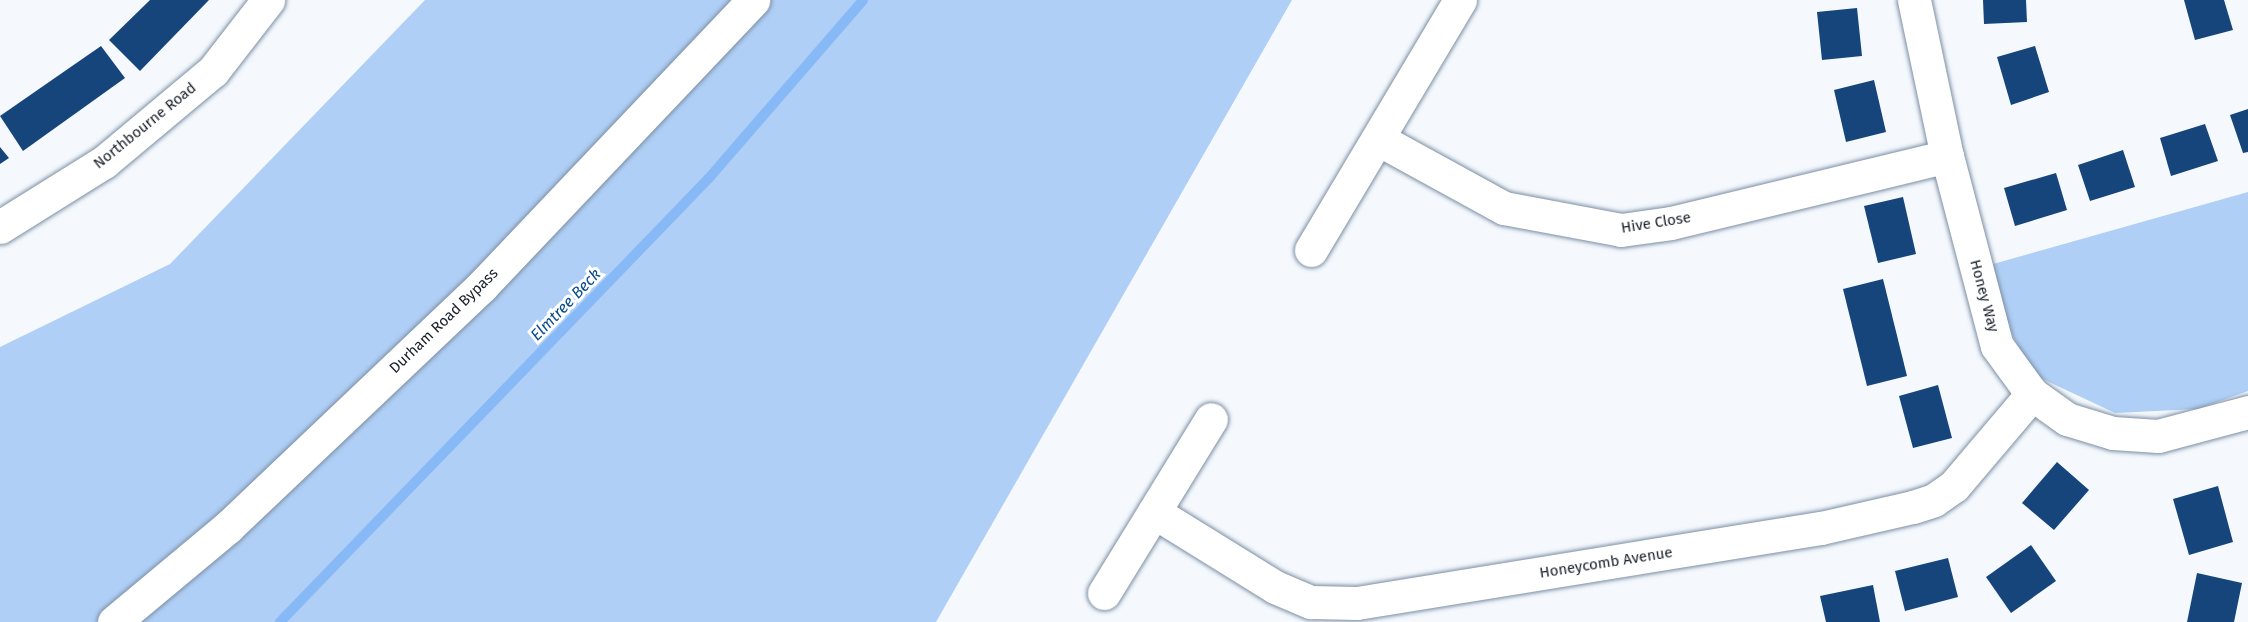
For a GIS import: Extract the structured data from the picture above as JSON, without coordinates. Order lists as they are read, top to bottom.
{
  "streets": {
    "street": [
      "Northbourne Road",
      "Hive Close",
      "Honey Way",
      "Durham Road Bypass",
      "Honeycomb Avenue"
    ]
  },
  "crossings": [
    ["Hive Close", "Honey Way"],
    ["Honey Way", "Honeycomb Avenue"]
  ],
  "water": ["Elmtree Beck"]
}
